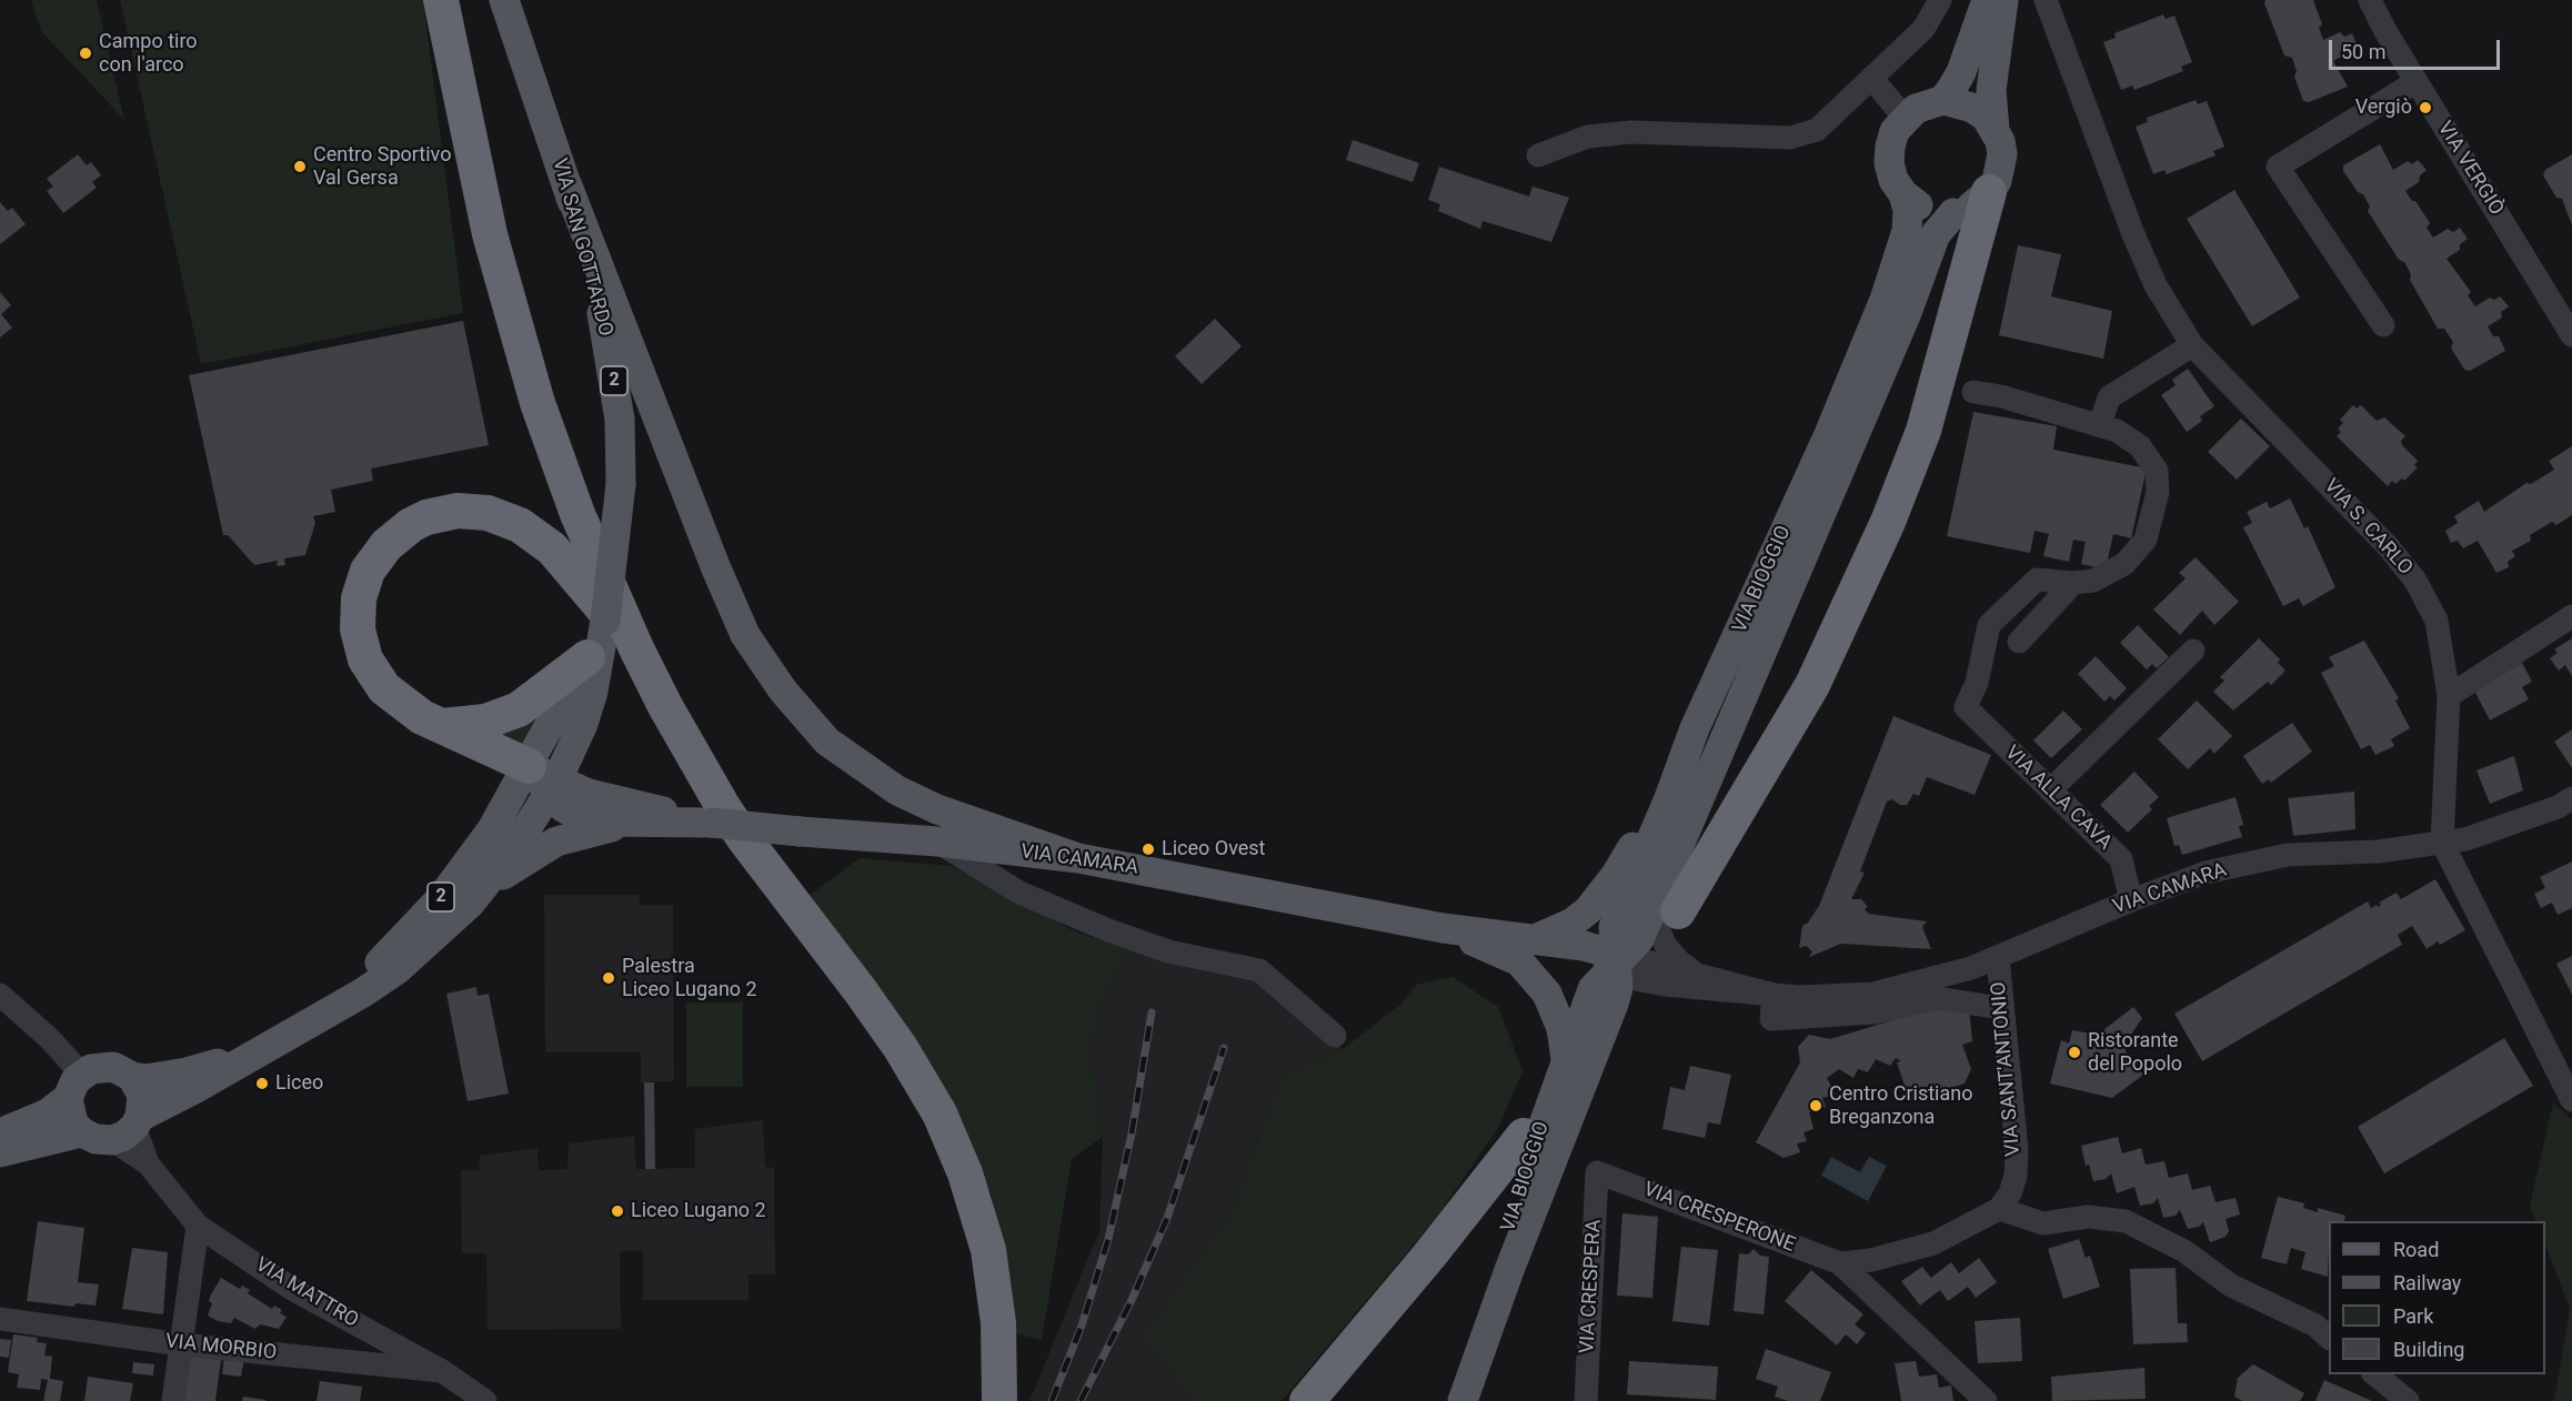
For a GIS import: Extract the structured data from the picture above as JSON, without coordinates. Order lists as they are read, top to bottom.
{
  "streets": {
    "main road": [
      "VIA SAN GOTTARDO",
      "2",
      "VIA BIOGGIO",
      "VIA CAMARA"
    ],
    "street": [
      "VIA VERGIÒ",
      "VIA S. CARLO",
      "VIA ALLA CAVA",
      "VIA SANT'ANTONIO",
      "VIA CRESPERONE",
      "VIA CRESPERA",
      "VIA MATTRO",
      "VIA MORBIO"
    ]
  },
  "crossings": [
    ["VIA SAN GOTTARDO", "VIA CAMARA"],
    ["VIA SAN GOTTARDO", "VIA MATTRO"],
    ["VIA S. CARLO", "VIA CAMARA"],
    ["VIA BIOGGIO", "VIA CAMARA"],
    ["VIA ALLA CAVA", "VIA CAMARA"],
    ["VIA CAMARA", "VIA SANT'ANTONIO"],
    ["VIA SANT'ANTONIO", "VIA CRESPERONE"],
    ["VIA CRESPERONE", "VIA CRESPERA"],
    ["VIA MATTRO", "VIA MORBIO"]
  ],
  "places": [
    "Campo tiro con l'arco",
    "Vergiò",
    "Centro Sportivo Val Gersa",
    "Liceo Ovest",
    "Palestra Liceo Lugano 2",
    "Ristorante del Popolo",
    "Liceo",
    "Centro Cristiano Breganzona",
    "Liceo Lugano 2"
  ],
  "legend": [
    "Road",
    "Railway",
    "Park",
    "Building"
  ],
  "scale_bar": "50 m"
}
